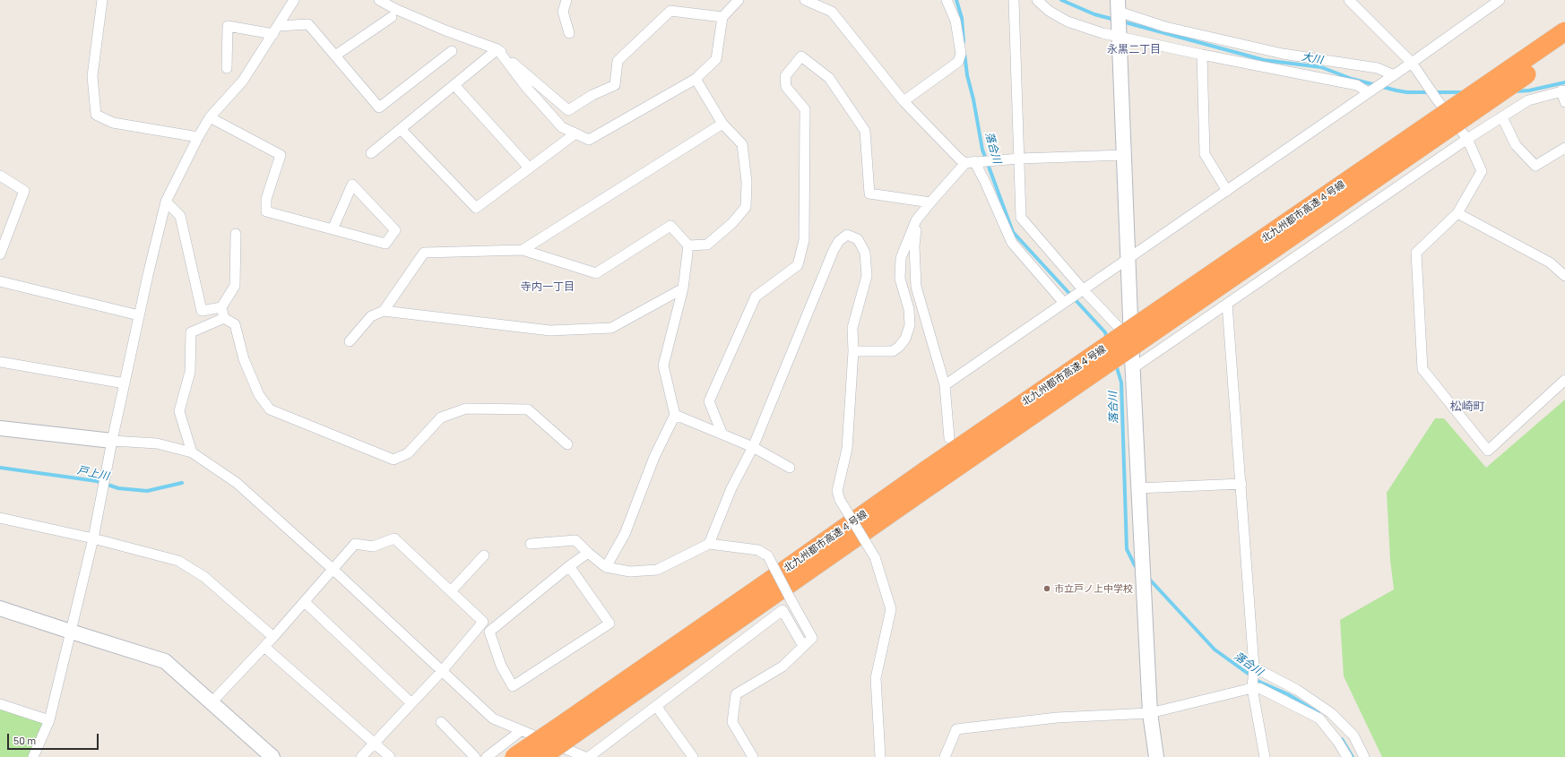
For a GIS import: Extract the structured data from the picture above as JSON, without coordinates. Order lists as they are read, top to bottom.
{
  "streets": {
    "highway": ["北九州都市高速４号線"]
  },
  "districts": ["永黒二丁目", "寺内一丁目", "松崎町"],
  "water": ["大川", "落合川", "戸上川"],
  "places": ["市立戸ノ上中学校"],
  "scale_bar": "50 m"
}
